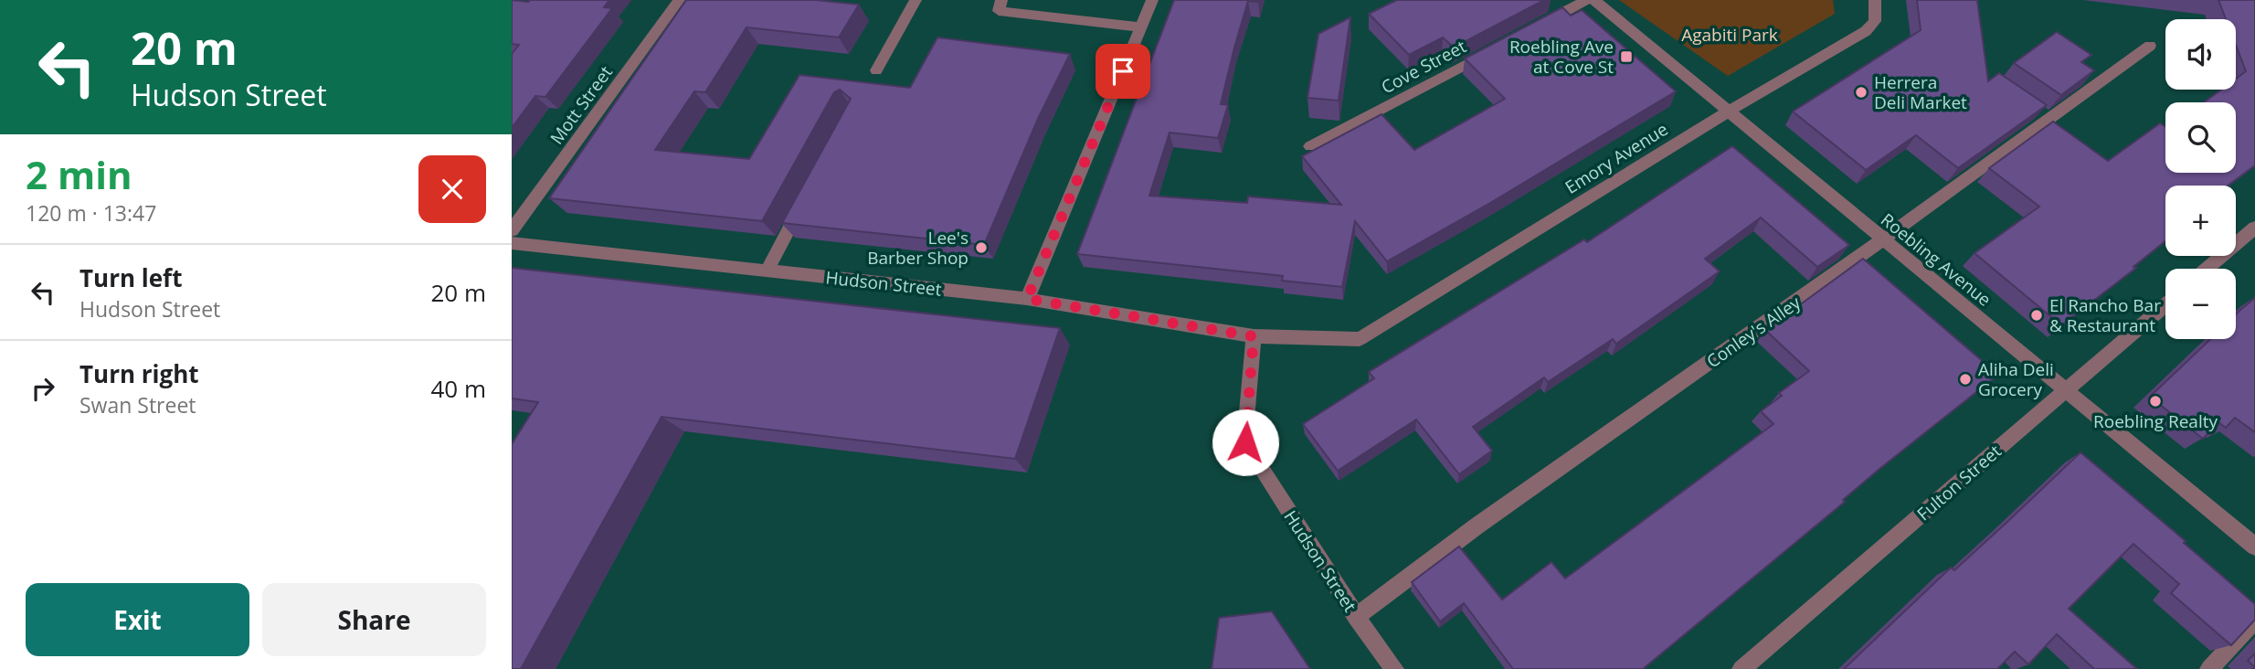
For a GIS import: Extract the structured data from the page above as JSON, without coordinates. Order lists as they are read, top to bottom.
{
  "streets": {
    "street": [
      "Cove Street",
      "Mott Street",
      "Emory Avenue",
      "Roebling Avenue",
      "Hudson Street",
      "Conley's Alley",
      "Fulton Street"
    ]
  },
  "crossings": [
    ["Emory Avenue", "Roebling Avenue"],
    ["Emory Avenue", "Hudson Street"],
    ["Roebling Avenue", "Conley's Alley"],
    ["Roebling Avenue", "Fulton Street"],
    ["Hudson Street", "Conley's Alley"]
  ],
  "parks": ["Agabiti Park"],
  "places": {
    "transit": ["Roebling Ave at Cove St"],
    "other": [
      "Herrera Deli Market",
      "Lee's Barber Shop",
      "El Rancho Bar & Restaurant",
      "Aliha Deli Grocery",
      "Roebling Realty"
    ]
  },
  "page": {
    "turn": ["20 m", "Hudson Street"],
    "map_buttons": ["+", "−"],
    "heading": ["2 min", "120 m · 13:47"],
    "list": [
      {
        "name": "Turn left",
        "note": "Hudson Street",
        "value": "20 m"
      },
      {
        "name": "Turn right",
        "note": "Swan Street",
        "value": "40 m"
      }
    ],
    "buttons": ["Exit", "Share"]
  }
}
